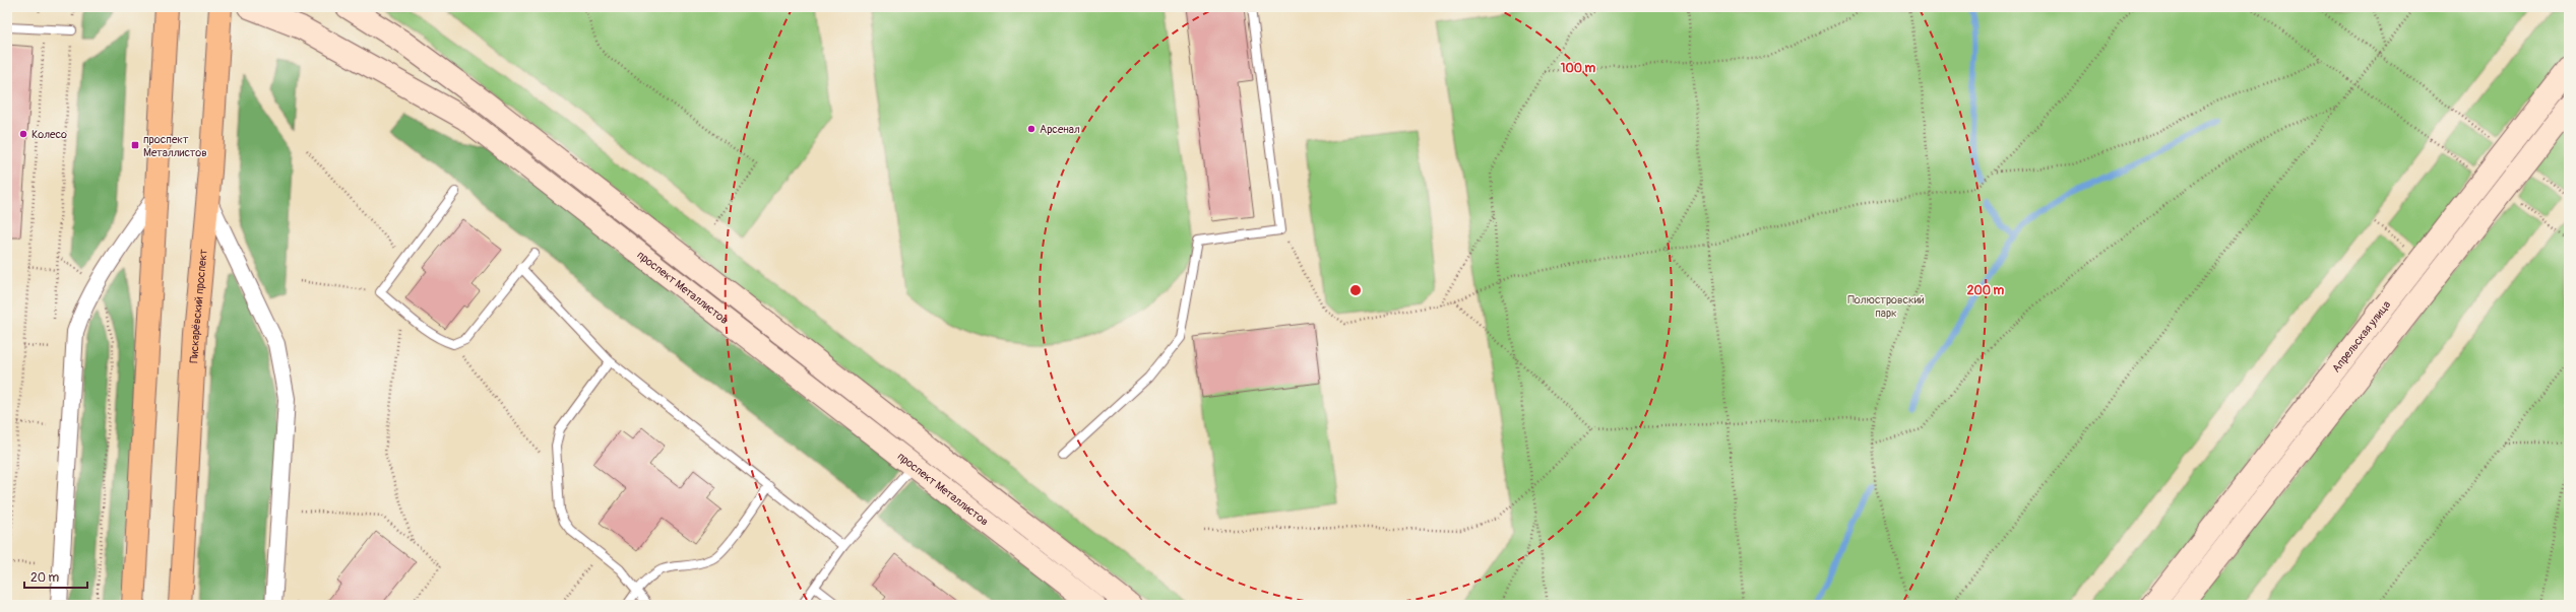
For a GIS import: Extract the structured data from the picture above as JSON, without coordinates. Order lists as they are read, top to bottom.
{
  "streets": {
    "main road": ["Пискарёвский проспект"],
    "street": ["проспект Металлистов", "Апрельская улица"]
  },
  "parks": ["Полюстровский парк"],
  "places": {
    "other": ["Арсенал", "Колесо"],
    "transit": ["проспект Металлистов"]
  },
  "scale_bar": "20 m",
  "rings": ["100 m", "200 m"]
}
